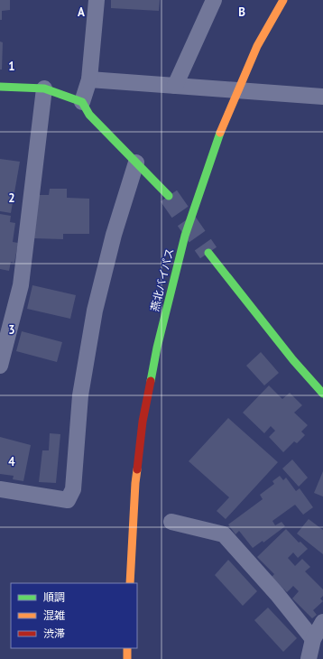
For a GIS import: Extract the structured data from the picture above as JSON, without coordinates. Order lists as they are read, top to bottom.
{
  "streets": {
    "main road": ["燕北バイパス"]
  },
  "legend": ["順調", "混雑", "渋滞"],
  "grid": {
    "columns": ["A", "B"],
    "rows": [
      "1",
      "2",
      "3",
      "4"
    ]
  }
}
